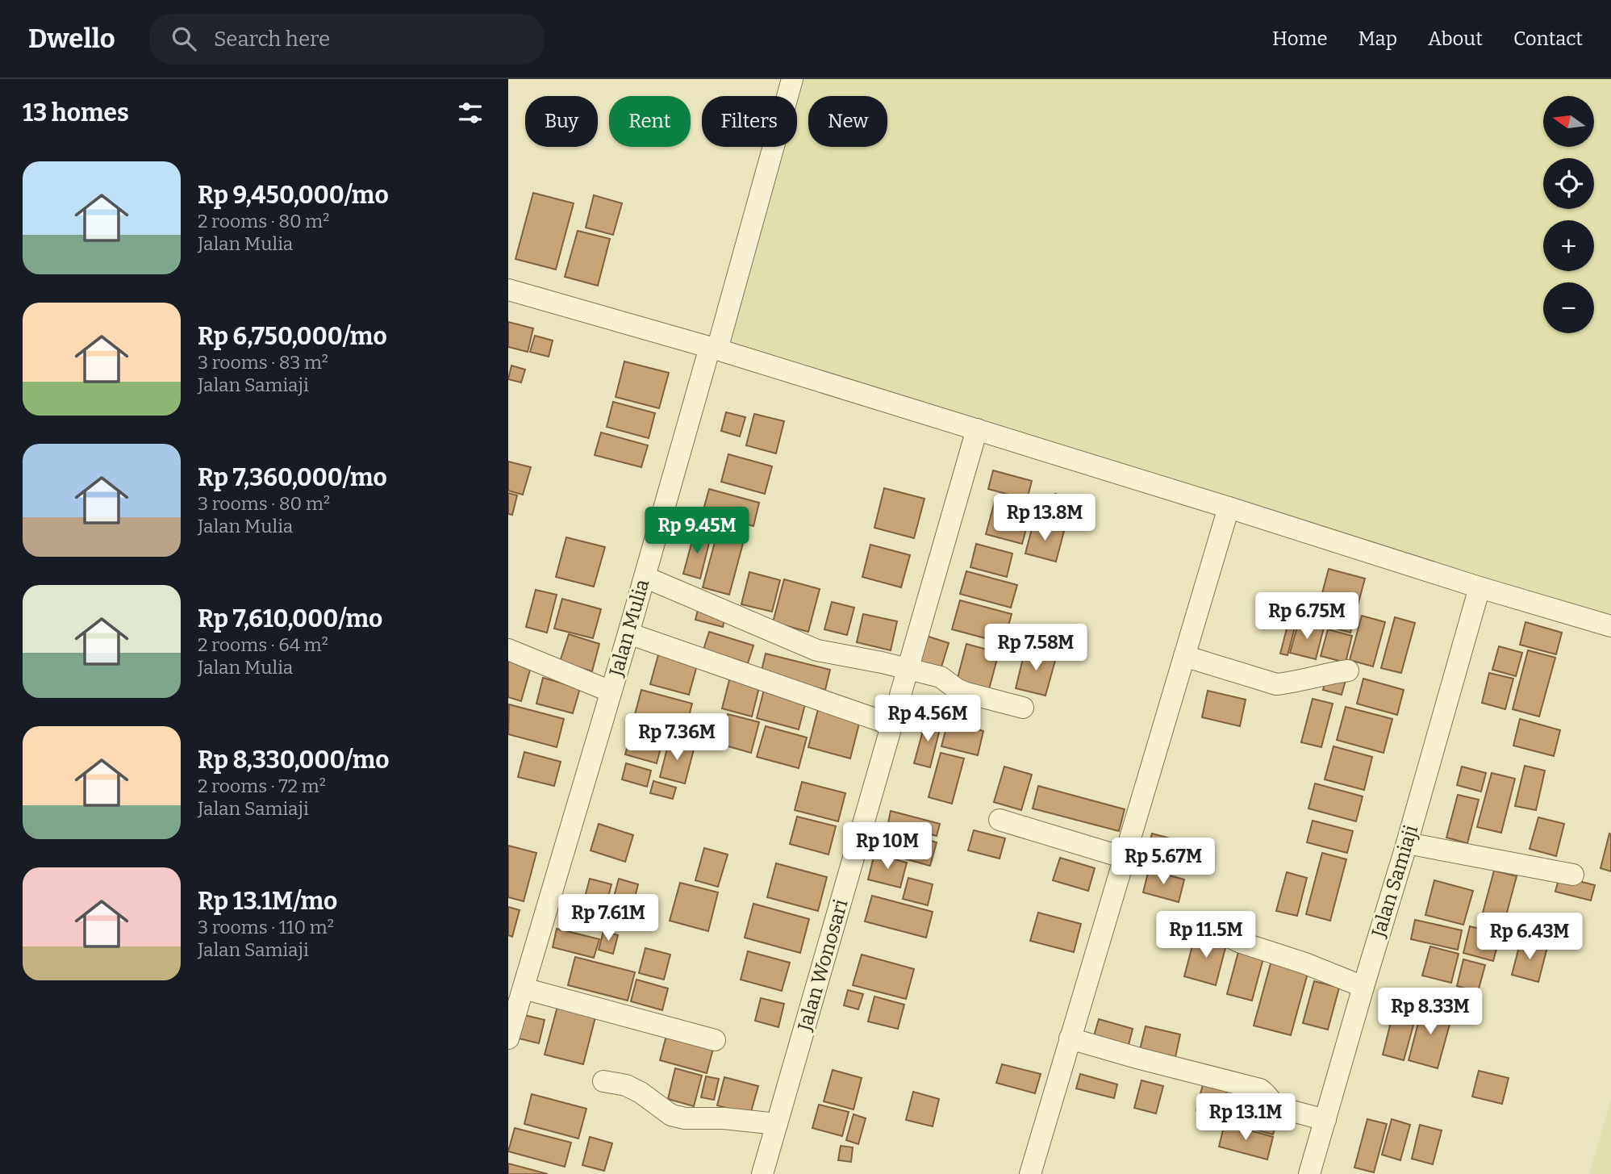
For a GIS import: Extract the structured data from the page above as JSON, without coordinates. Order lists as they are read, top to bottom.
{
  "streets": {
    "street": ["Jalan Mulia", "Jalan Samiaji", "Jalan Wonosari"]
  },
  "north": "left",
  "page": {
    "header": "Dwello",
    "search": "Search here",
    "nav": [
      "Home",
      "Map",
      "About",
      "Contact"
    ],
    "heading": "13 homes",
    "map_buttons": ["+", "−"],
    "chip": [
      "Buy",
      "Rent",
      "Filters",
      "New"
    ],
    "list": [
      {
        "name": "Rp 9,450,000/mo",
        "note": "2 rooms · 80 m² · Jalan Mulia"
      },
      {
        "name": "Rp 6,750,000/mo",
        "note": "3 rooms · 83 m² · Jalan Samiaji"
      },
      {
        "name": "Rp 7,360,000/mo",
        "note": "3 rooms · 80 m² · Jalan Mulia"
      },
      {
        "name": "Rp 7,610,000/mo",
        "note": "2 rooms · 64 m² · Jalan Mulia"
      },
      {
        "name": "Rp 8,330,000/mo",
        "note": "2 rooms · 72 m² · Jalan Samiaji"
      },
      {
        "name": "Rp 13.1M/mo",
        "note": "3 rooms · 110 m² · Jalan Samiaji"
      }
    ],
    "price": [
      "Rp 13.8M",
      "Rp 9.45M",
      "Rp 6.75M",
      "Rp 7.58M",
      "Rp 4.56M",
      "Rp 7.36M",
      "Rp 10M",
      "Rp 5.67M",
      "Rp 7.61M",
      "Rp 11.5M",
      "Rp 6.43M",
      "Rp 8.33M",
      "Rp 13.1M"
    ]
  }
}
